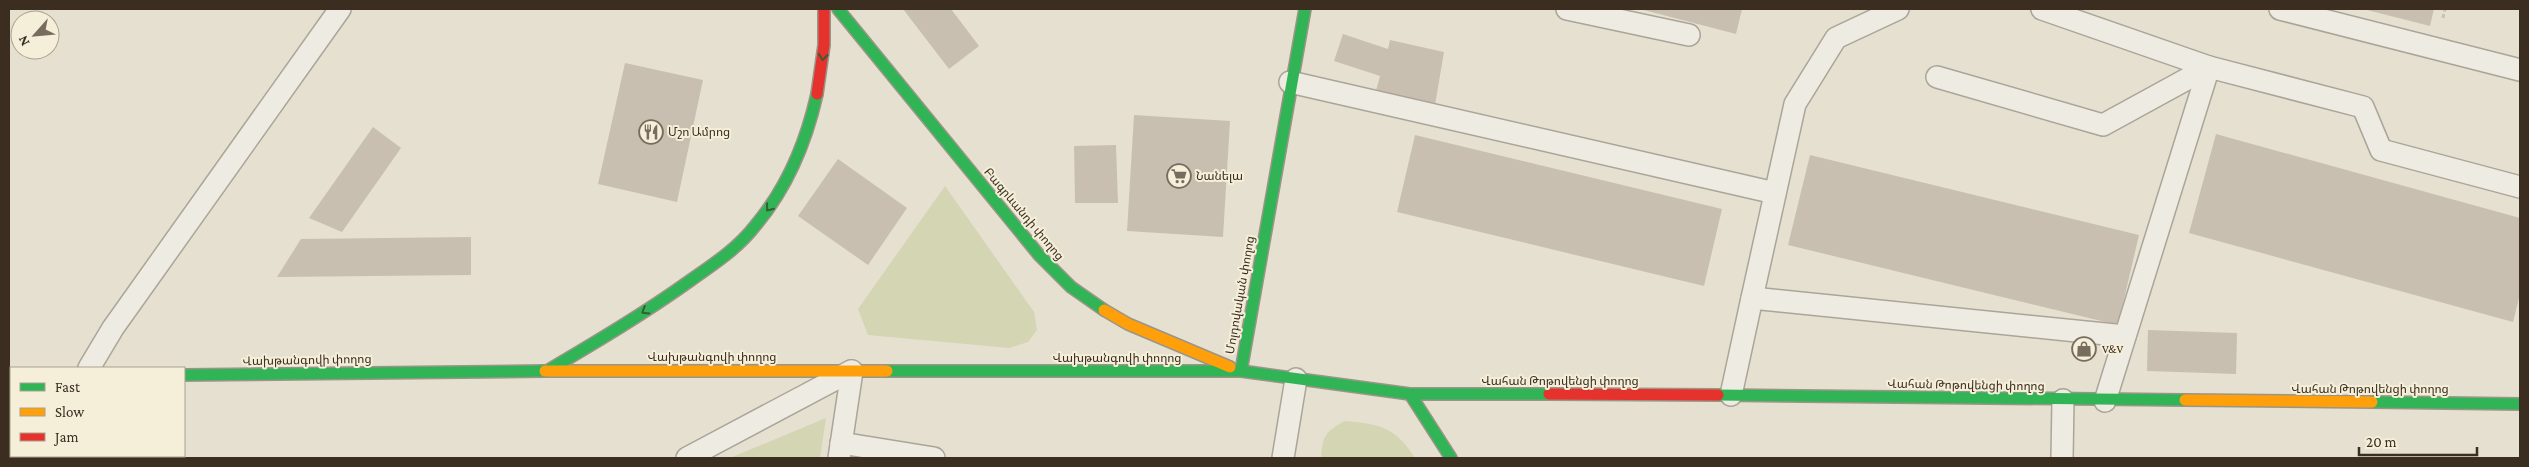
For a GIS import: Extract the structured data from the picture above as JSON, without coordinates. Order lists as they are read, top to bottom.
{
  "streets": {
    "street": [
      "Բագրևանդի փողոց",
      "Մոլդովական փողոց",
      "Վախթանգովի փողոց",
      "Վահան Թոթովենցի փողոց"
    ]
  },
  "crossings": [
    ["Բագրևանդի փողոց", "Մոլդովական փողոց"],
    ["Բագրևանդի փողոց", "Վախթանգովի փողոց"],
    ["Մոլդովական փողոց", "Վախթանգովի փողոց"],
    ["Մոլդովական փողոց", "Վահան Թոթովենցի փողոց"]
  ],
  "places": {
    "restaurant": ["Մշո Ամրոց"],
    "supermarket": ["Նանելա"],
    "shop": ["V&V"]
  },
  "legend": ["Fast", "Slow", "Jam"],
  "scale_bar": "20 m",
  "north": "bottom left"
}
